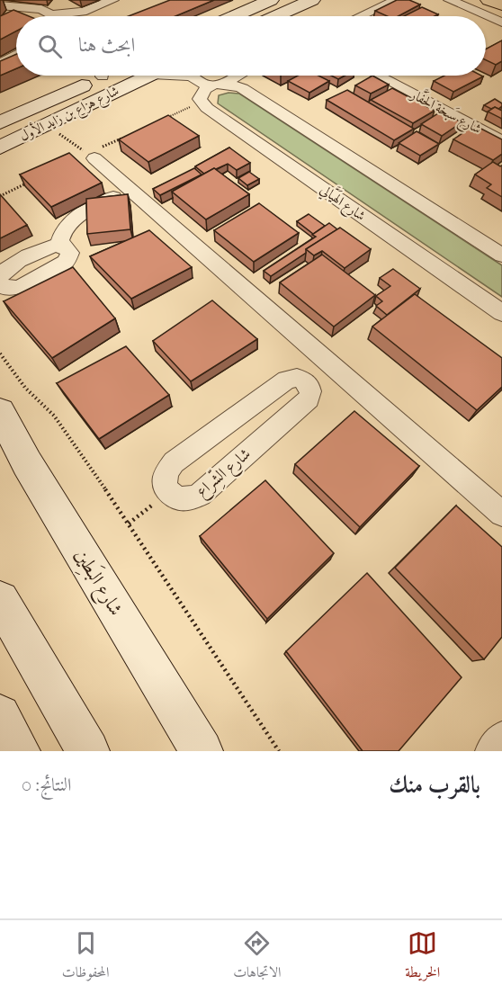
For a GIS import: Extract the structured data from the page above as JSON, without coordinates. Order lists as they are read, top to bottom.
{
  "streets": {
    "main road": ["شارع هزاع بن زايد الأول", "شارع البَطِين"],
    "street": ["شارع سَبخة الحَفَّار", "شارع الهَيَّالي", "شارع الشِّراع"]
  },
  "page": {
    "search": "ابحث هنا",
    "heading": ["بالقرب منك", "النتائج: 0"],
    "nav": ["الخريطة", "الاتجاهات", "المحفوظات"]
  }
}
